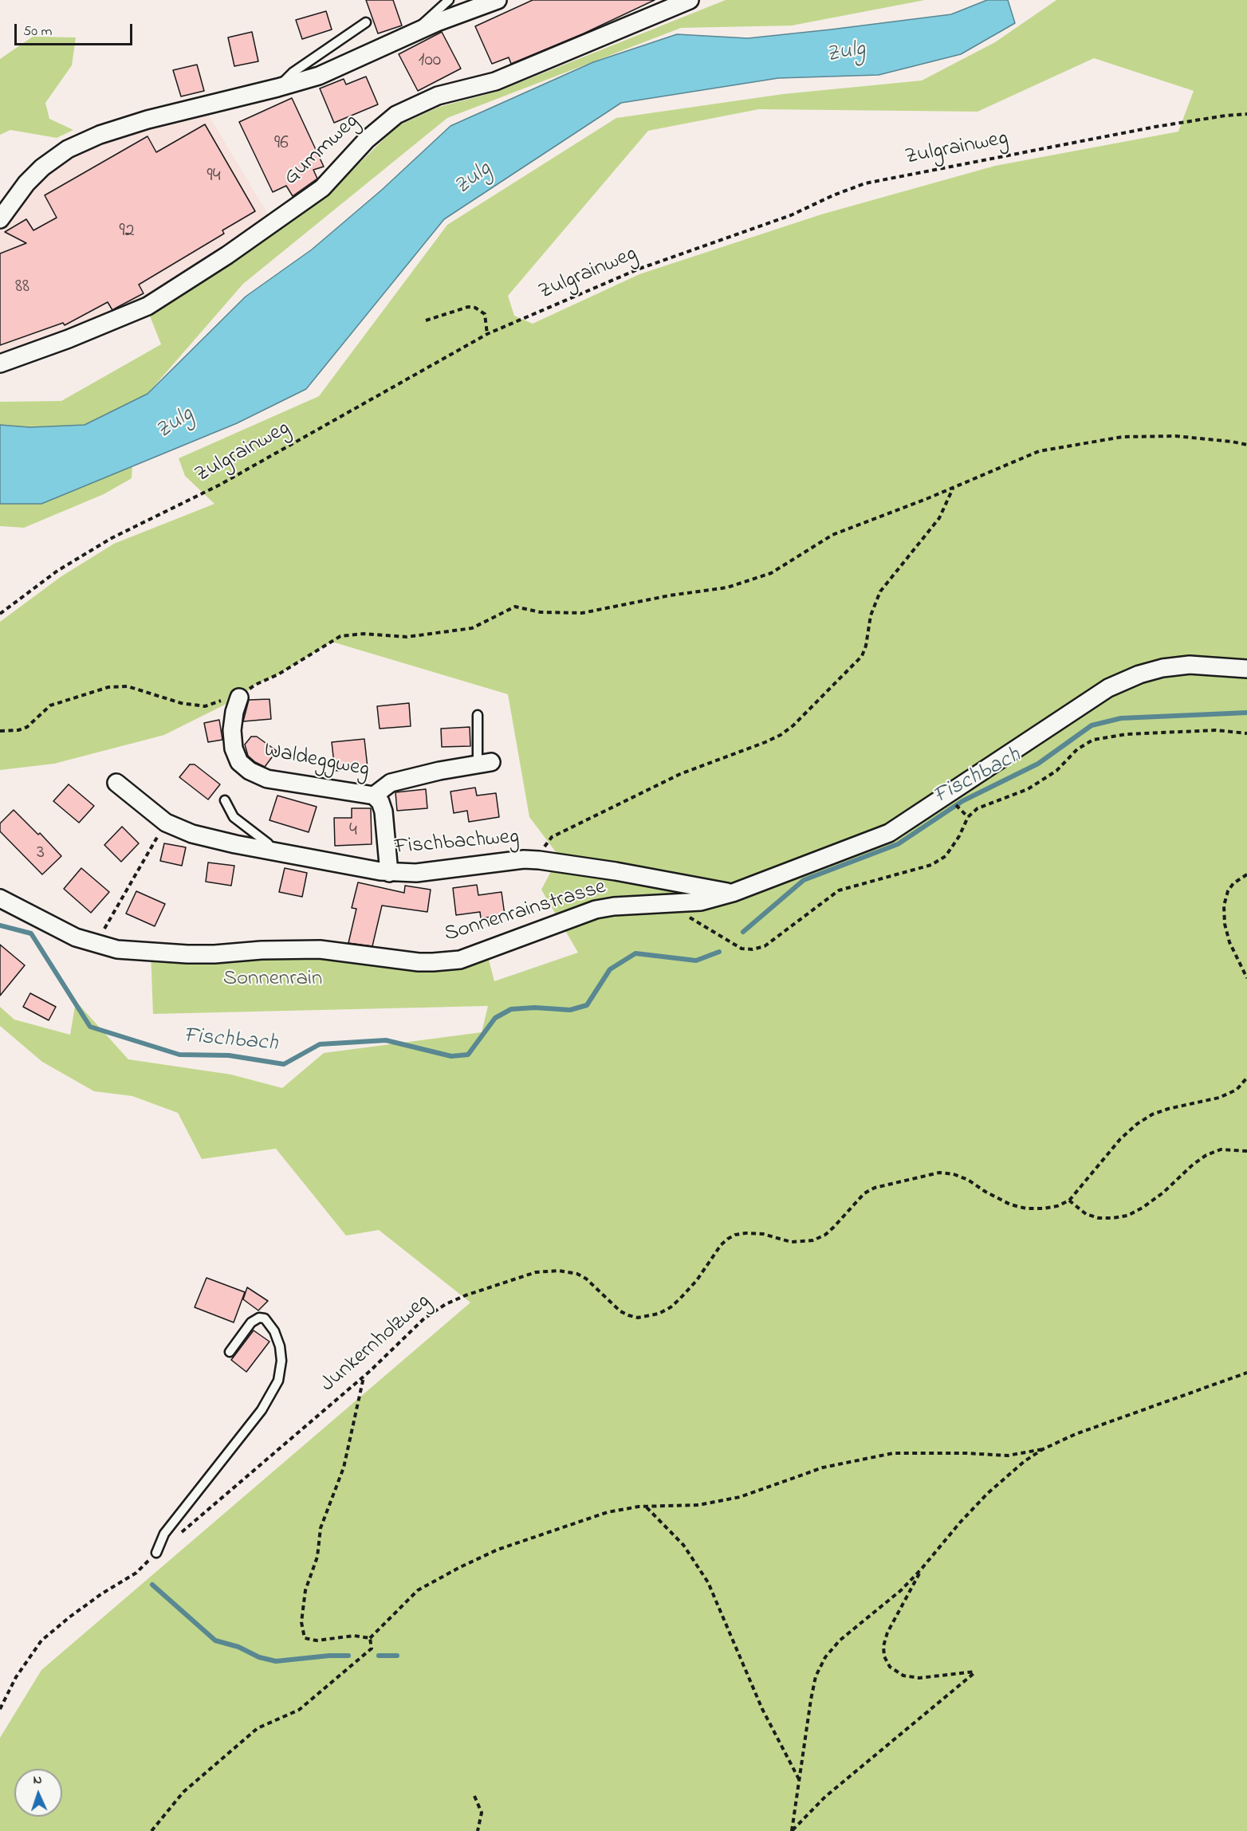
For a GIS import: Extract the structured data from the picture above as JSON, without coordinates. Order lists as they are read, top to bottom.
{
  "streets": {
    "street": [
      "Gummweg",
      "Waldeggweg",
      "Fischbachweg",
      "Sonnenrainstrasse"
    ],
    "path": ["Zulgrainweg", "Junkernholzweg"]
  },
  "crossings": [
    ["Waldeggweg", "Fischbachweg"],
    ["Fischbachweg", "Sonnenrainstrasse"]
  ],
  "water": ["Zulg", "Fischbach"],
  "parks": ["Sonnenrain"],
  "house_numbers": [
    "100",
    "96",
    "94",
    "92",
    "88",
    "4",
    "3"
  ],
  "scale_bar": "50 m",
  "north": "top"
}
